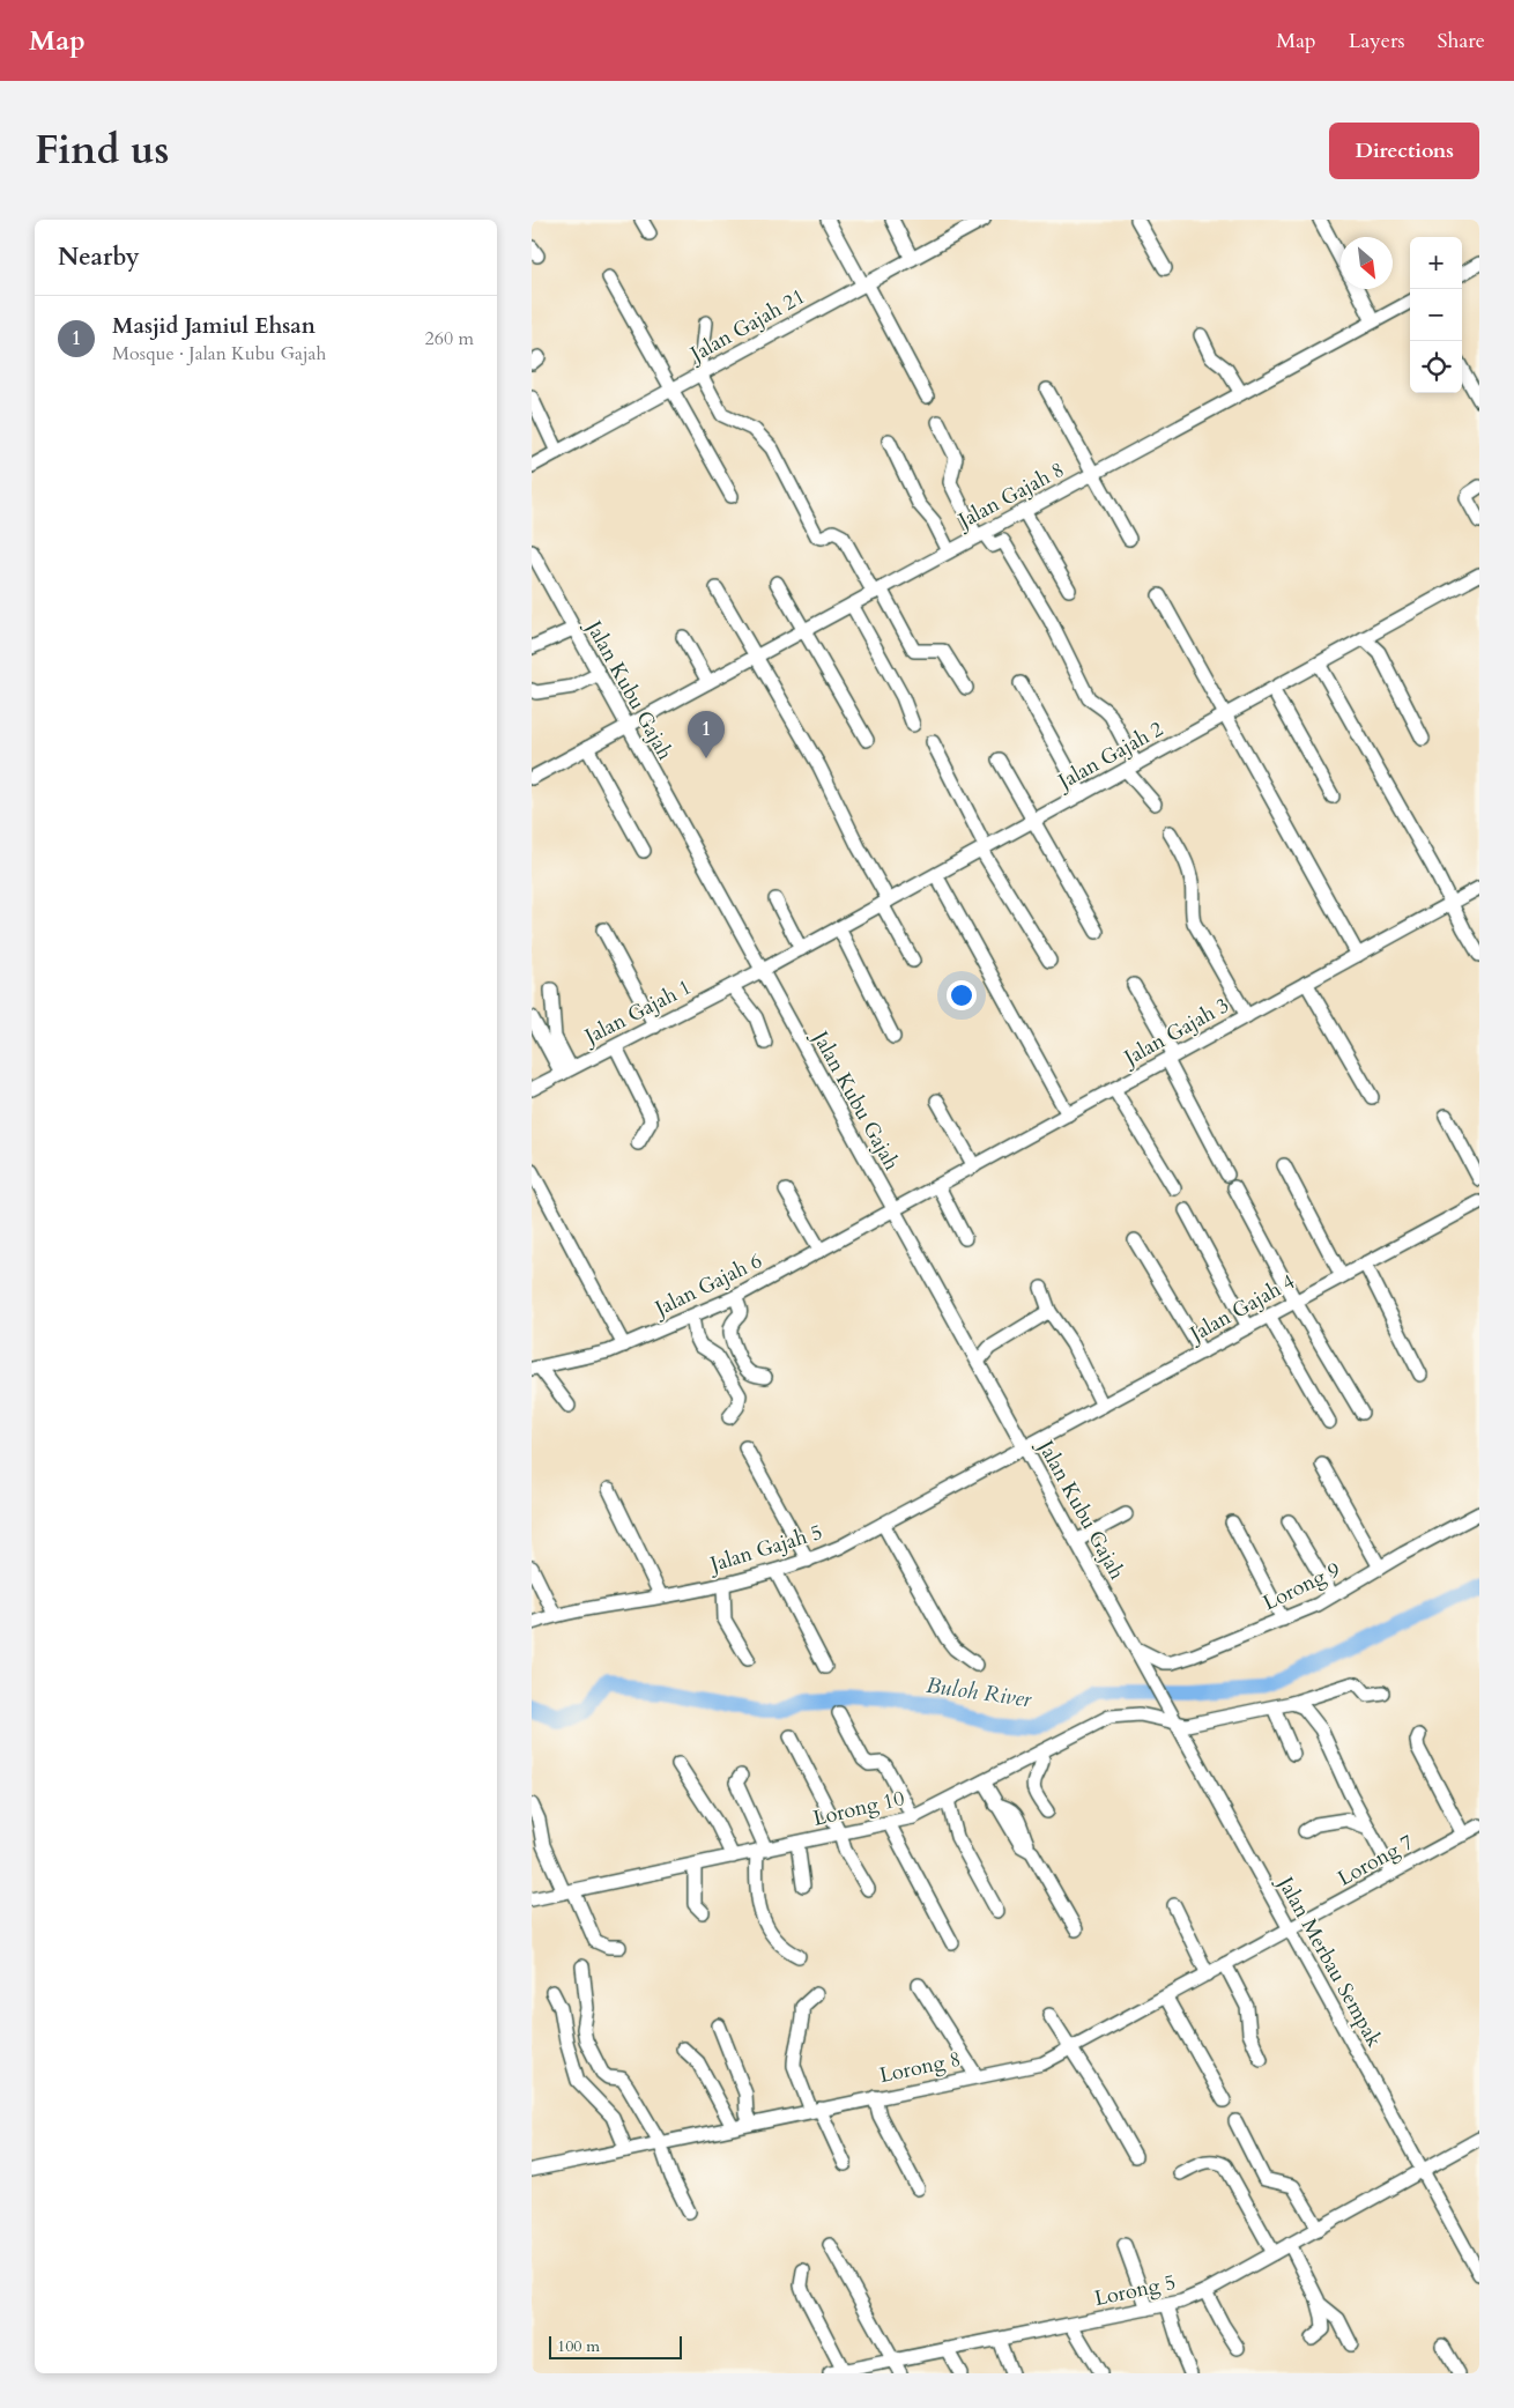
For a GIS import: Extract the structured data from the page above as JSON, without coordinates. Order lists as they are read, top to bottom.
{
  "streets": {
    "street": [
      "Jalan Gajah 21",
      "Jalan Gajah 8",
      "Jalan Kubu Gajah",
      "Jalan Gajah 2",
      "Jalan Gajah 1",
      "Jalan Gajah 3",
      "Jalan Gajah 6",
      "Jalan Gajah 4",
      "Jalan Gajah 5",
      "Lorong 9",
      "Lorong 10",
      "Lorong 7",
      "Jalan Merbau Sempak",
      "Lorong 8",
      "Lorong 5"
    ]
  },
  "crossings": [
    ["Jalan Gajah 8", "Jalan Kubu Gajah"],
    ["Jalan Kubu Gajah", "Jalan Gajah 2"],
    ["Jalan Kubu Gajah", "Jalan Gajah 1"],
    ["Jalan Kubu Gajah", "Jalan Gajah 3"],
    ["Jalan Kubu Gajah", "Jalan Gajah 6"],
    ["Jalan Kubu Gajah", "Jalan Gajah 4"],
    ["Jalan Kubu Gajah", "Jalan Gajah 5"],
    ["Jalan Kubu Gajah", "Lorong 9"],
    ["Jalan Kubu Gajah", "Jalan Merbau Sempak"],
    ["Jalan Gajah 2", "Jalan Gajah 1"],
    ["Jalan Gajah 3", "Jalan Gajah 6"],
    ["Jalan Gajah 4", "Jalan Gajah 5"],
    ["Lorong 10", "Jalan Merbau Sempak"],
    ["Lorong 7", "Jalan Merbau Sempak"],
    ["Lorong 7", "Lorong 8"],
    ["Jalan Merbau Sempak", "Lorong 8"],
    ["Jalan Merbau Sempak", "Lorong 5"]
  ],
  "water": ["Buloh River"],
  "scale_bar": "100 m",
  "north": "bottom right",
  "page": {
    "header": "Map",
    "nav": ["Map", "Layers", "Share"],
    "title": "Find us",
    "buttons": "Directions",
    "heading": "Nearby",
    "map_buttons": ["+", "−"],
    "list": [
      {
        "mark": "1",
        "name": "Masjid Jamiul Ehsan",
        "note": "Mosque · Jalan Kubu Gajah",
        "value": "260 m"
      }
    ],
    "pins": "1",
    "scale": "100 m"
  }
}
